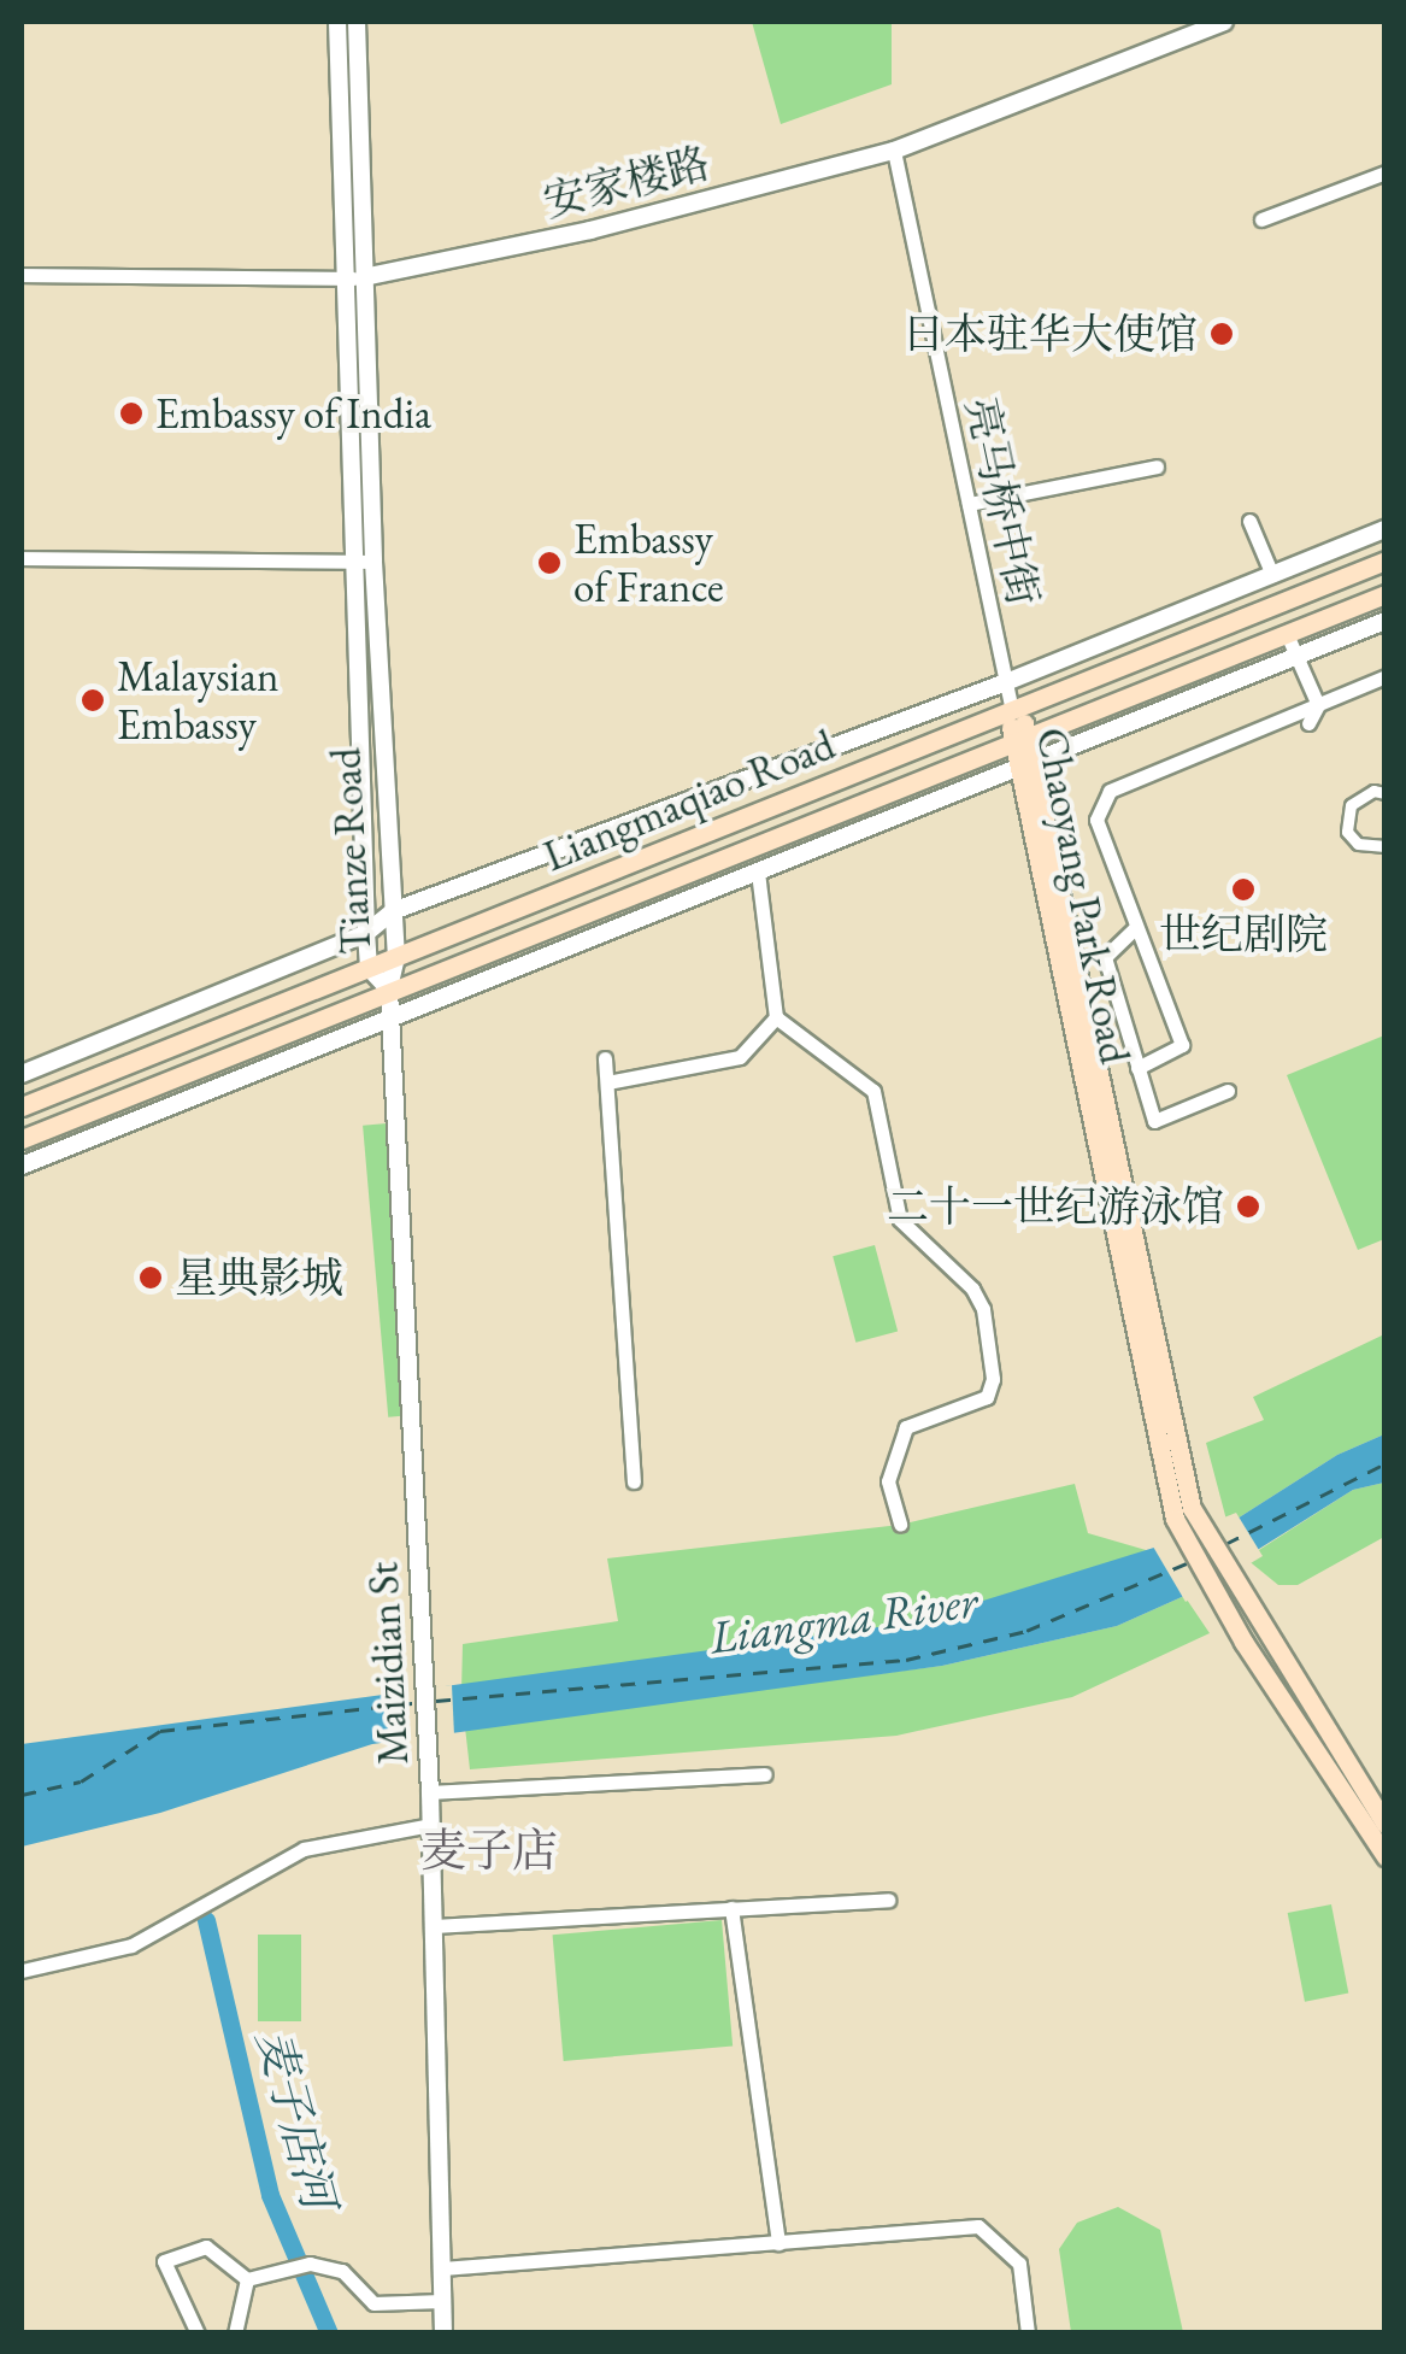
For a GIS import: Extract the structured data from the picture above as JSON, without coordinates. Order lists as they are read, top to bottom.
{
  "streets": {
    "main road": ["Liangmaqiao Road", "Chaoyang Park Road"],
    "street": [
      "安家楼路",
      "亮马桥中街",
      "Tianze Road",
      "Maizidian St"
    ]
  },
  "crossings": [
    ["安家楼路", "亮马桥中街"],
    ["安家楼路", "Tianze Road"],
    ["亮马桥中街", "Liangmaqiao Road"],
    ["亮马桥中街", "Chaoyang Park Road"],
    ["Liangmaqiao Road", "Tianze Road"],
    ["Liangmaqiao Road", "Chaoyang Park Road"],
    ["Liangmaqiao Road", "Maizidian St"],
    ["Tianze Road", "Maizidian St"]
  ],
  "districts": ["麦子店"],
  "water": ["Liangma River", "麦子店河"],
  "places": [
    "日本驻华大使馆",
    "Embassy of India",
    "Embassy of France",
    "Malaysian Embassy",
    "世纪剧院",
    "二十一世纪游泳馆",
    "星典影城"
  ]
}
